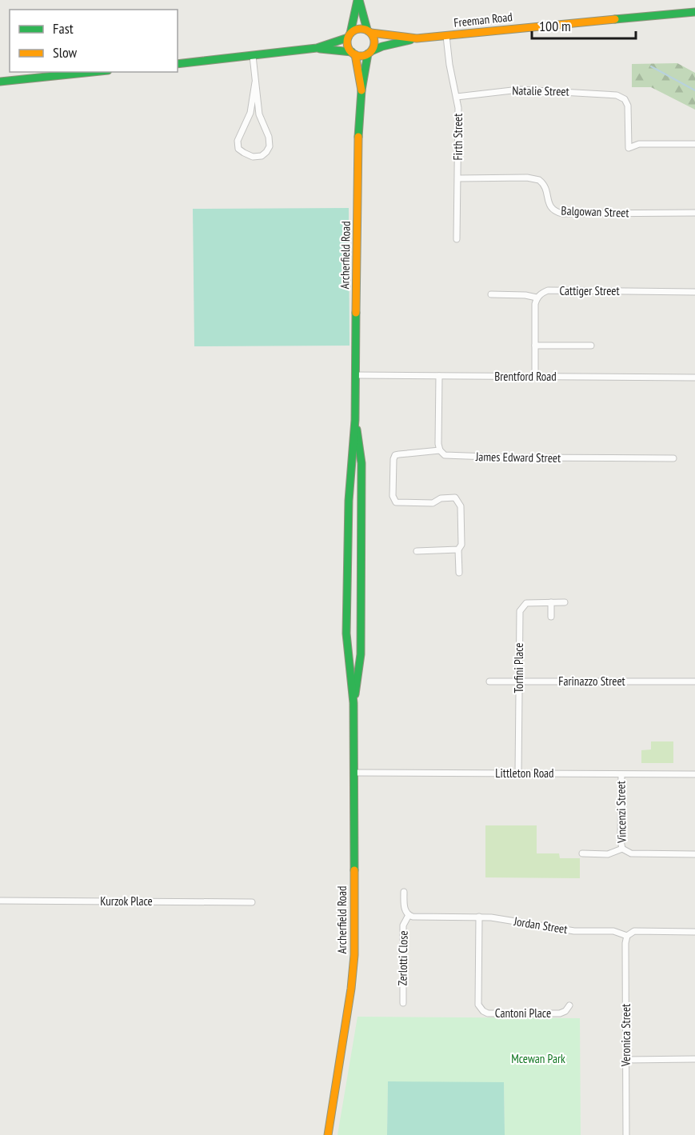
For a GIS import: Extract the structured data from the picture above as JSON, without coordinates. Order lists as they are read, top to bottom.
{
  "streets": {
    "main road": ["Freeman Road", "Archerfield Road"],
    "street": [
      "Natalie Street",
      "Firth Street",
      "Balgowan Street",
      "Cattiger Street",
      "Brentford Road",
      "James Edward Street",
      "Torfini Place",
      "Farinazzo Street",
      "Littleton Road",
      "Vincenzi Street",
      "Kurzok Place",
      "Jordan Street",
      "Zerlotti Close",
      "Cantoni Place",
      "Veronica Street"
    ]
  },
  "crossings": [
    ["Freeman Road", "Firth Street"],
    ["Freeman Road", "Archerfield Road"],
    ["Natalie Street", "Firth Street"],
    ["Firth Street", "Balgowan Street"],
    ["Archerfield Road", "Brentford Road"],
    ["Archerfield Road", "Littleton Road"],
    ["Torfini Place", "Farinazzo Street"],
    ["Torfini Place", "Littleton Road"],
    ["Littleton Road", "Vincenzi Street"],
    ["Jordan Street", "Zerlotti Close"],
    ["Jordan Street", "Cantoni Place"],
    ["Jordan Street", "Veronica Street"]
  ],
  "parks": ["Mcewan Park"],
  "legend": ["Fast", "Slow"],
  "scale_bar": "100 m"
}
